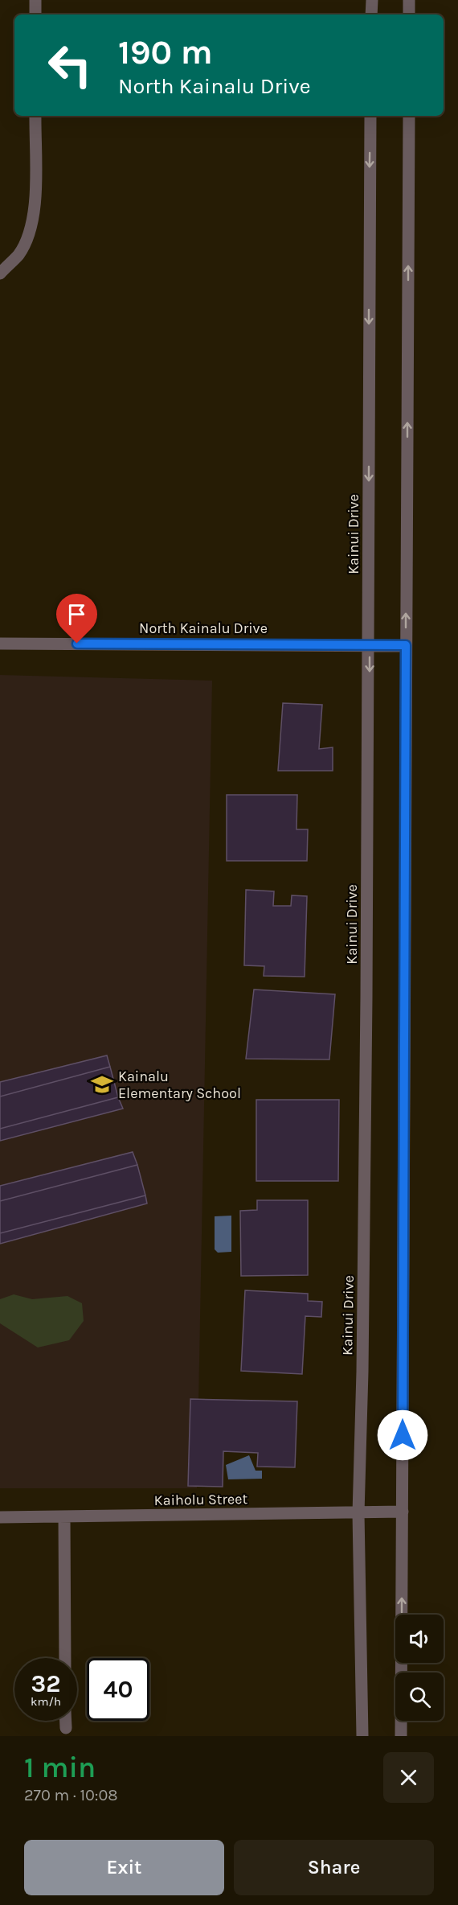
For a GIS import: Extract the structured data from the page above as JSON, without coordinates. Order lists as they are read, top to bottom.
{
  "streets": {
    "street": ["Kainui Drive", "North Kainalu Drive", "Kaiholu Street"]
  },
  "crossings": [
    ["Kainui Drive", "North Kainalu Drive"],
    ["Kainui Drive", "Kaiholu Street"]
  ],
  "places": {
    "school or university": ["Kainalu Elementary School"]
  },
  "page": {
    "turn": ["190 m", "North Kainalu Drive"],
    "speed": "32 km/h",
    "limit": "40",
    "heading": ["1 min", "270 m · 10:08"],
    "buttons": ["Exit", "Share"]
  }
}
